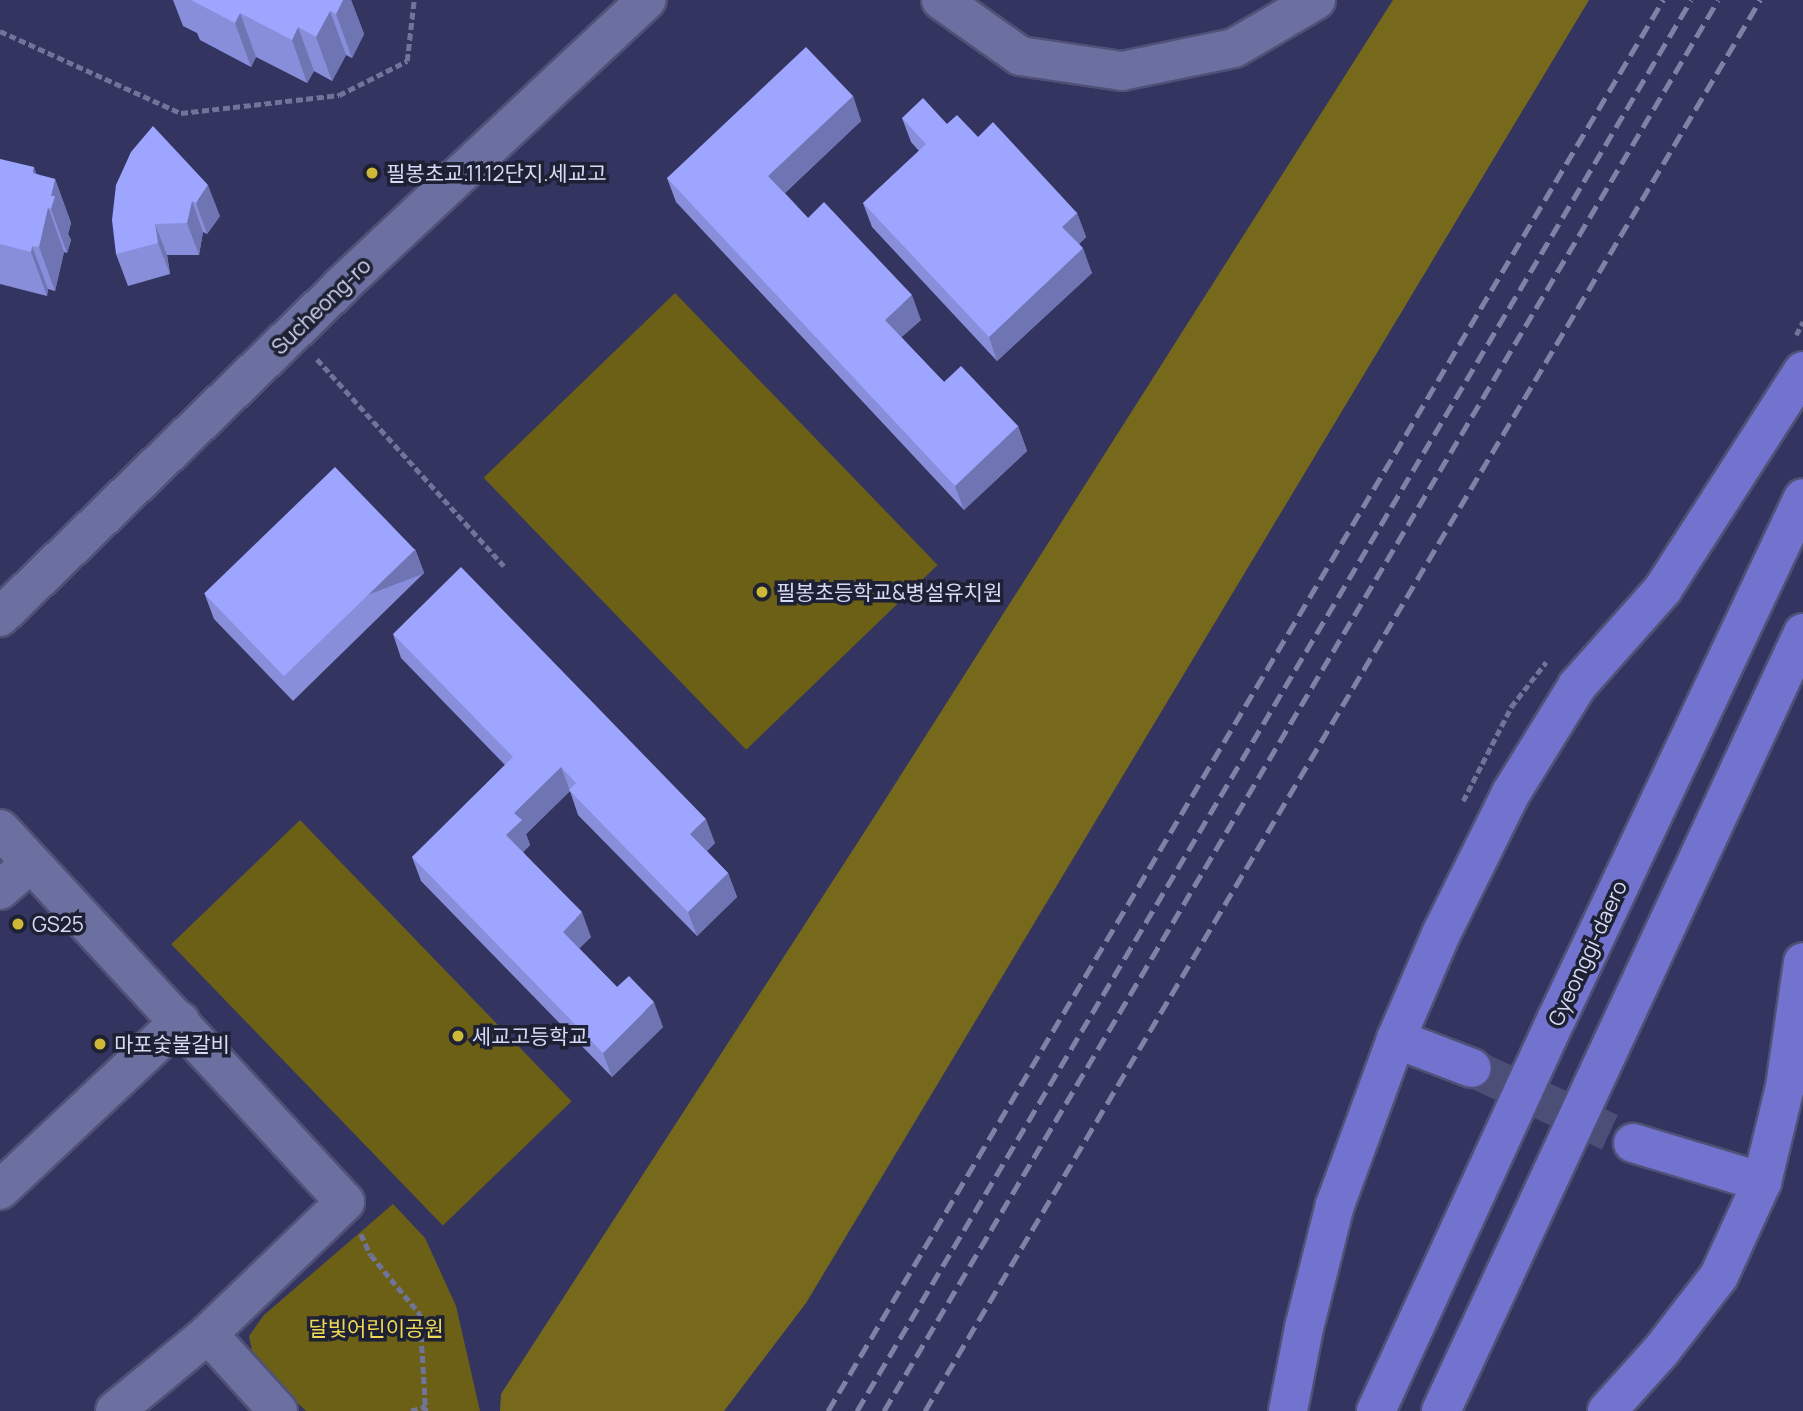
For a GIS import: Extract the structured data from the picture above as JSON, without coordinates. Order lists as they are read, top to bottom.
{
  "streets": {
    "main road": ["Gyeonggi-daero"],
    "street": ["Sucheong-ro"]
  },
  "parks": ["달빛어린이공원"],
  "places": [
    "필봉초교.11.12단지.세교고",
    "필봉초등학교&병설유치원",
    "GS25",
    "세교고등학교",
    "마포숯불갈비"
  ]
}
